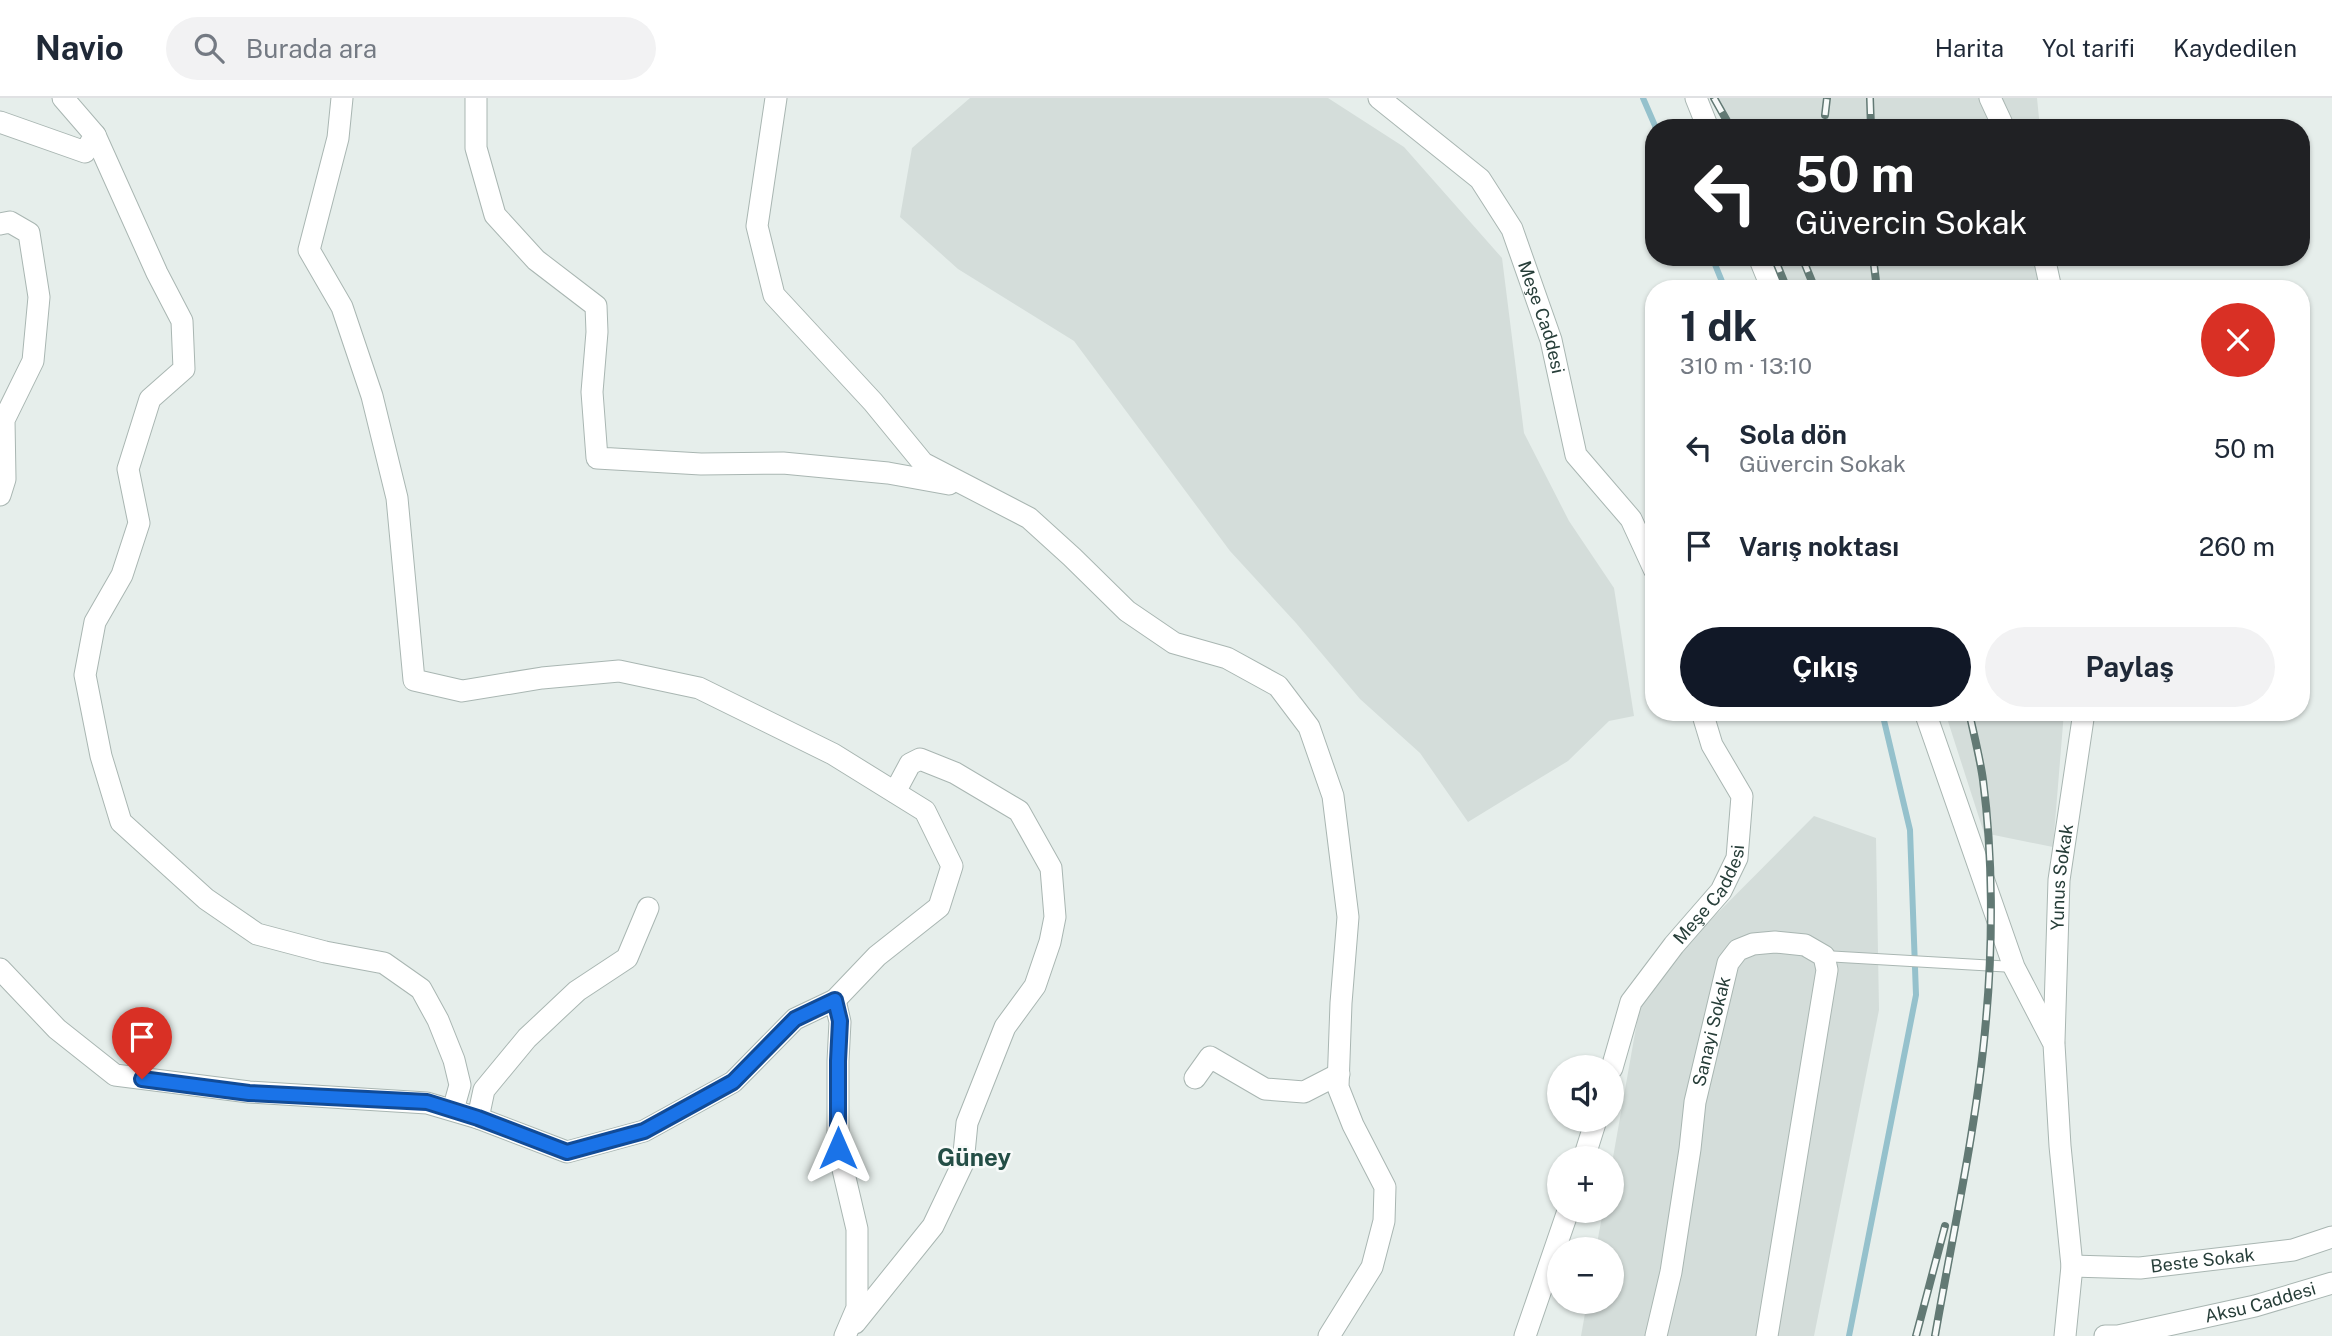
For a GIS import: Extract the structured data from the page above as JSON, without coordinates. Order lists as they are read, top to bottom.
{
  "streets": {
    "street": [
      "Meşe Caddesi",
      "Yunus Sokak",
      "Sanayi Sokak",
      "Beste Sokak",
      "Aksu Caddesi"
    ]
  },
  "crossings": [
    ["Yunus Sokak", "Beste Sokak"]
  ],
  "districts": ["Güney"],
  "page": {
    "header": "Navio",
    "search": "Burada ara",
    "nav": ["Harita", "Yol tarifi", "Kaydedilen"],
    "turn": ["50 m", "Güvercin Sokak"],
    "heading": ["1 dk", "310 m · 13:10"],
    "list": [
      {
        "name": "Sola dön",
        "note": "Güvercin Sokak",
        "value": "50 m"
      },
      {
        "name": "Varış noktası",
        "value": "260 m"
      }
    ],
    "buttons": ["Çıkış", "Paylaş"],
    "map_buttons": ["+", "−"]
  }
}
